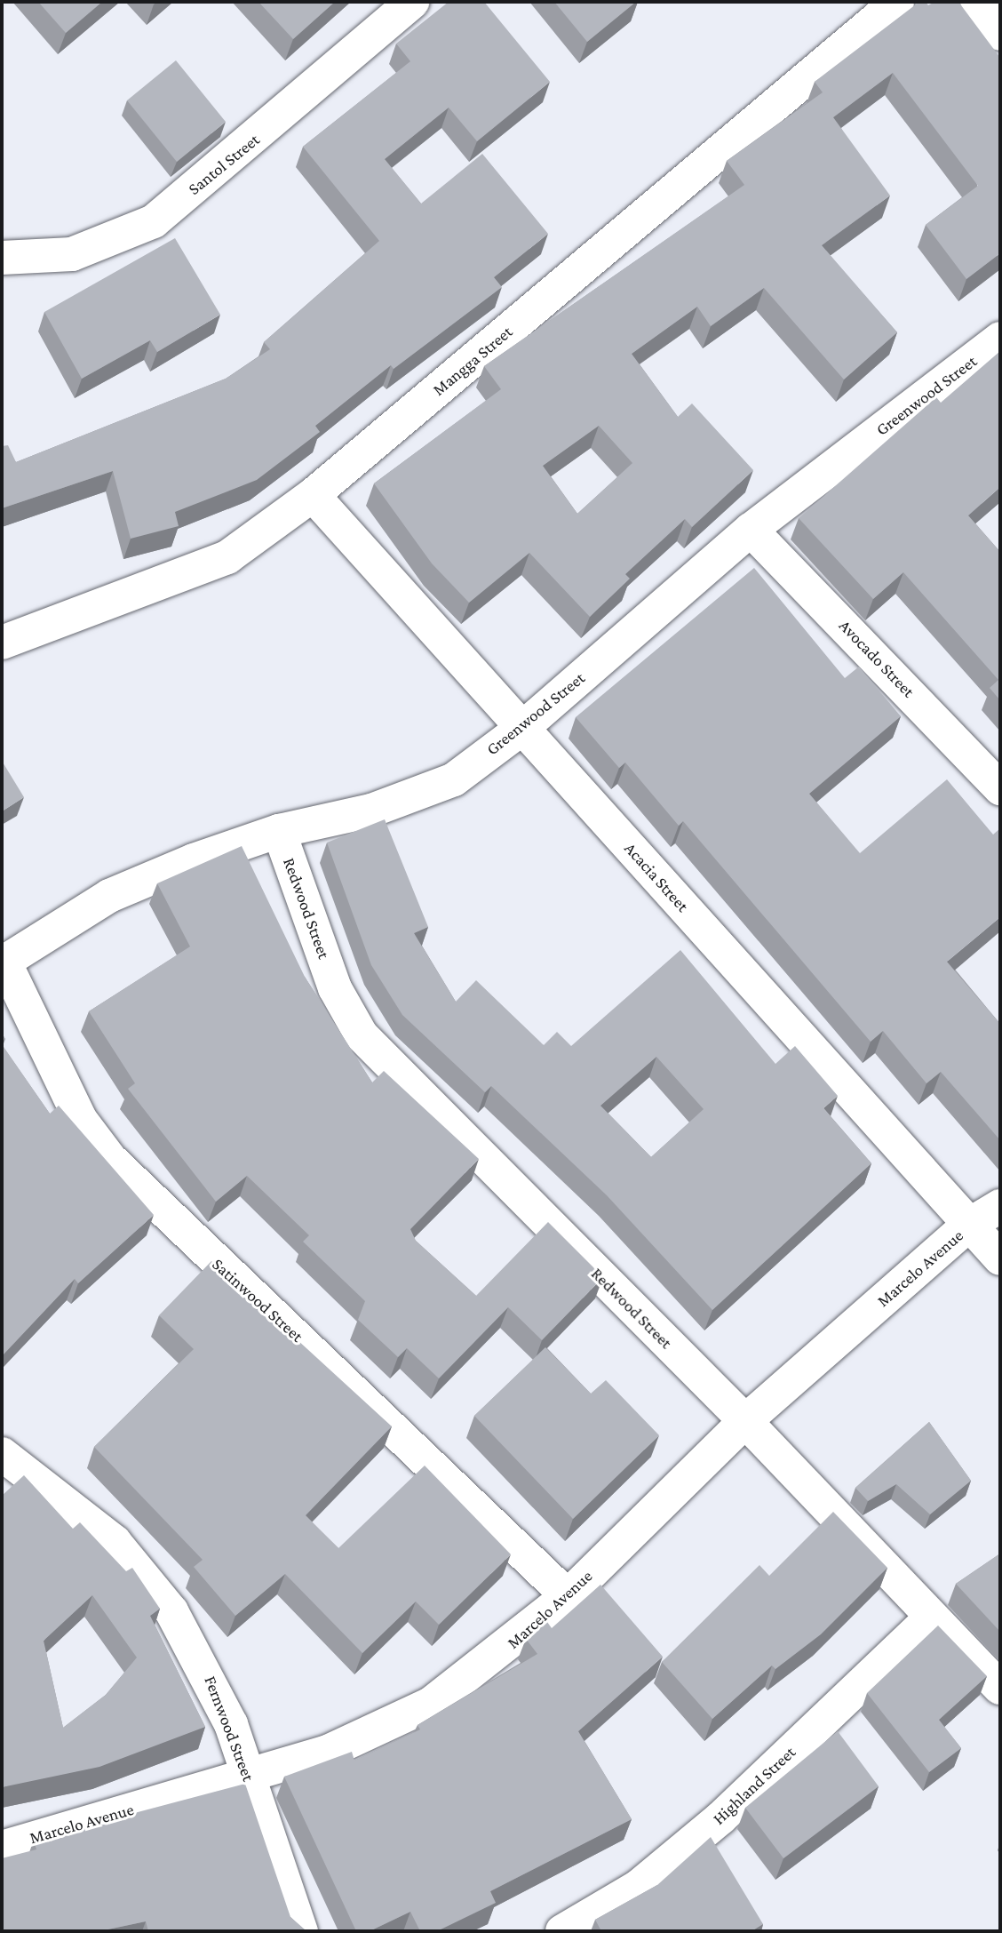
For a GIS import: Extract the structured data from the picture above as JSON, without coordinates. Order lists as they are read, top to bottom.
{
  "streets": {
    "street": [
      "Santol Street",
      "Mangga Street",
      "Greenwood Street",
      "Avocado Street",
      "Acacia Street",
      "Redwood Street",
      "Marcelo Avenue",
      "Satinwood Street",
      "Fernwood Street",
      "Highland Street"
    ]
  },
  "crossings": [
    ["Mangga Street", "Acacia Street"],
    ["Greenwood Street", "Avocado Street"],
    ["Greenwood Street", "Acacia Street"],
    ["Greenwood Street", "Redwood Street"],
    ["Greenwood Street", "Satinwood Street"],
    ["Acacia Street", "Marcelo Avenue"],
    ["Redwood Street", "Marcelo Avenue"],
    ["Redwood Street", "Highland Street"],
    ["Marcelo Avenue", "Satinwood Street"],
    ["Marcelo Avenue", "Fernwood Street"]
  ]
}
